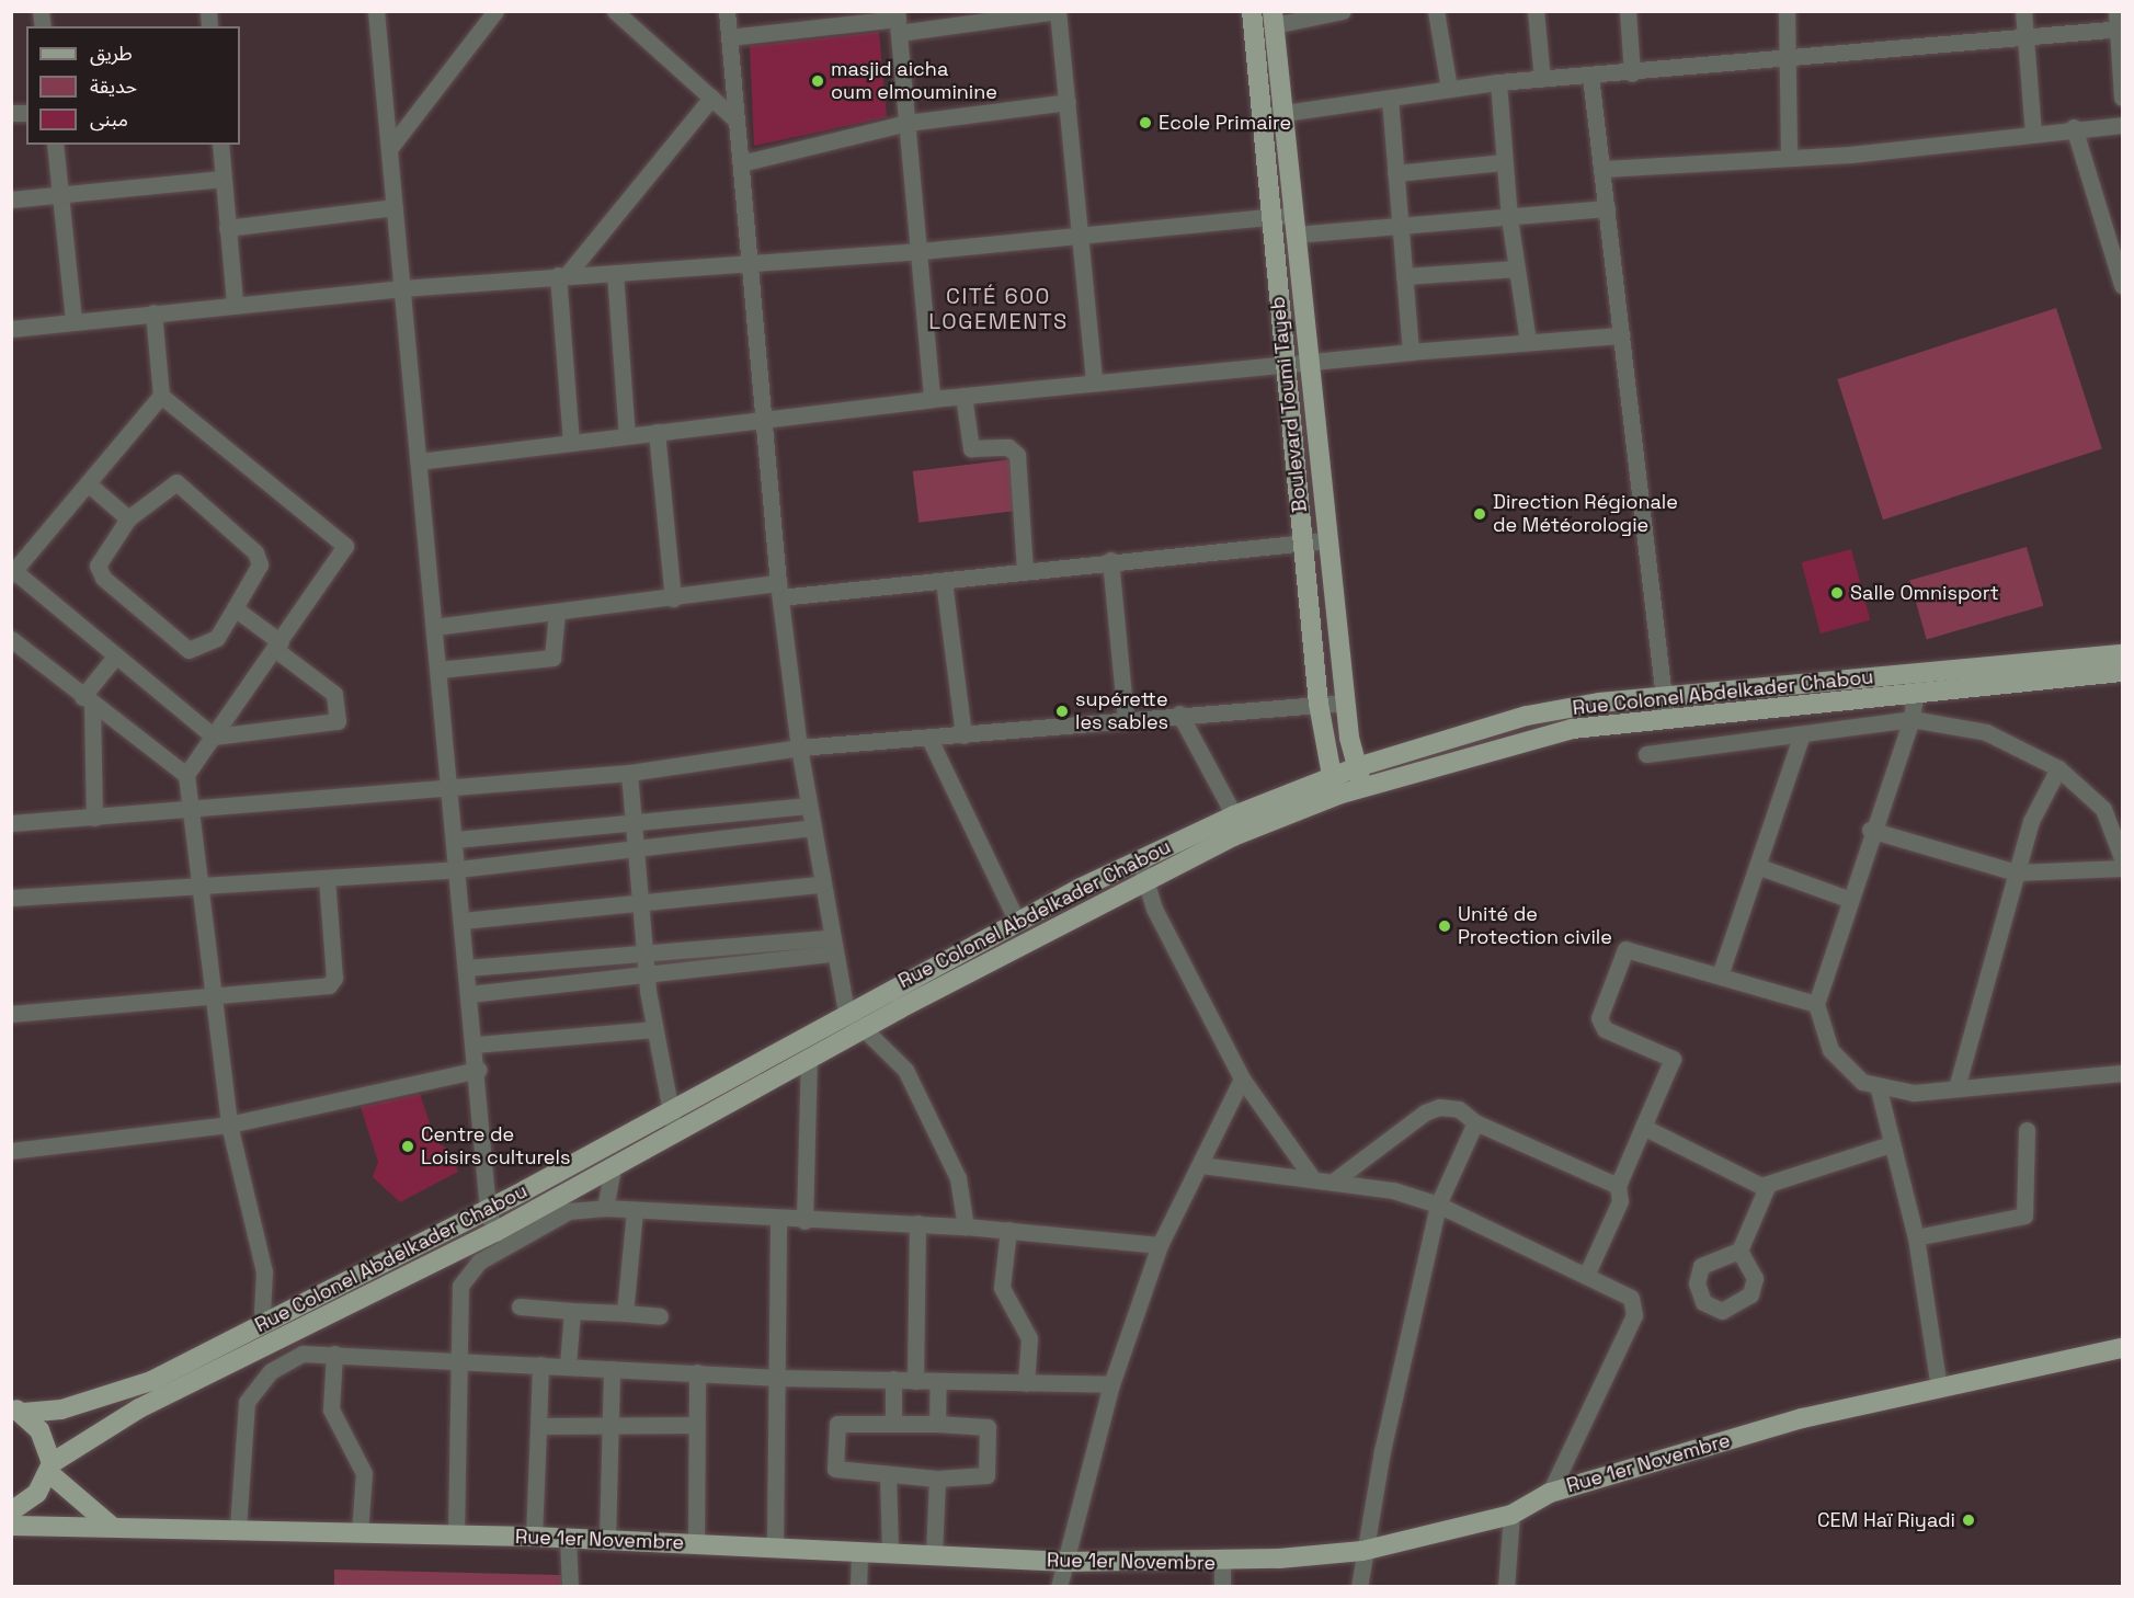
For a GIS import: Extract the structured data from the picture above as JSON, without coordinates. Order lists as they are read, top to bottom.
{
  "streets": {
    "main road": ["Boulevard Toumi Tayeb", "Rue Colonel Abdelkader Chabou", "Rue 1er Novembre"]
  },
  "crossings": [
    ["Boulevard Toumi Tayeb", "Rue Colonel Abdelkader Chabou"]
  ],
  "districts": ["CITÉ 600 LOGEMENTS"],
  "places": [
    "masjid aicha oum elmouminine",
    "Ecole Primaire",
    "Direction Régionale de Météorologie",
    "Salle Omnisport",
    "supérette les sables",
    "Unité de Protection civile",
    "Centre de Loisirs culturels",
    "CEM Haï Riyadi"
  ],
  "legend": ["طريق", "حديقة", "مبنى"]
}
